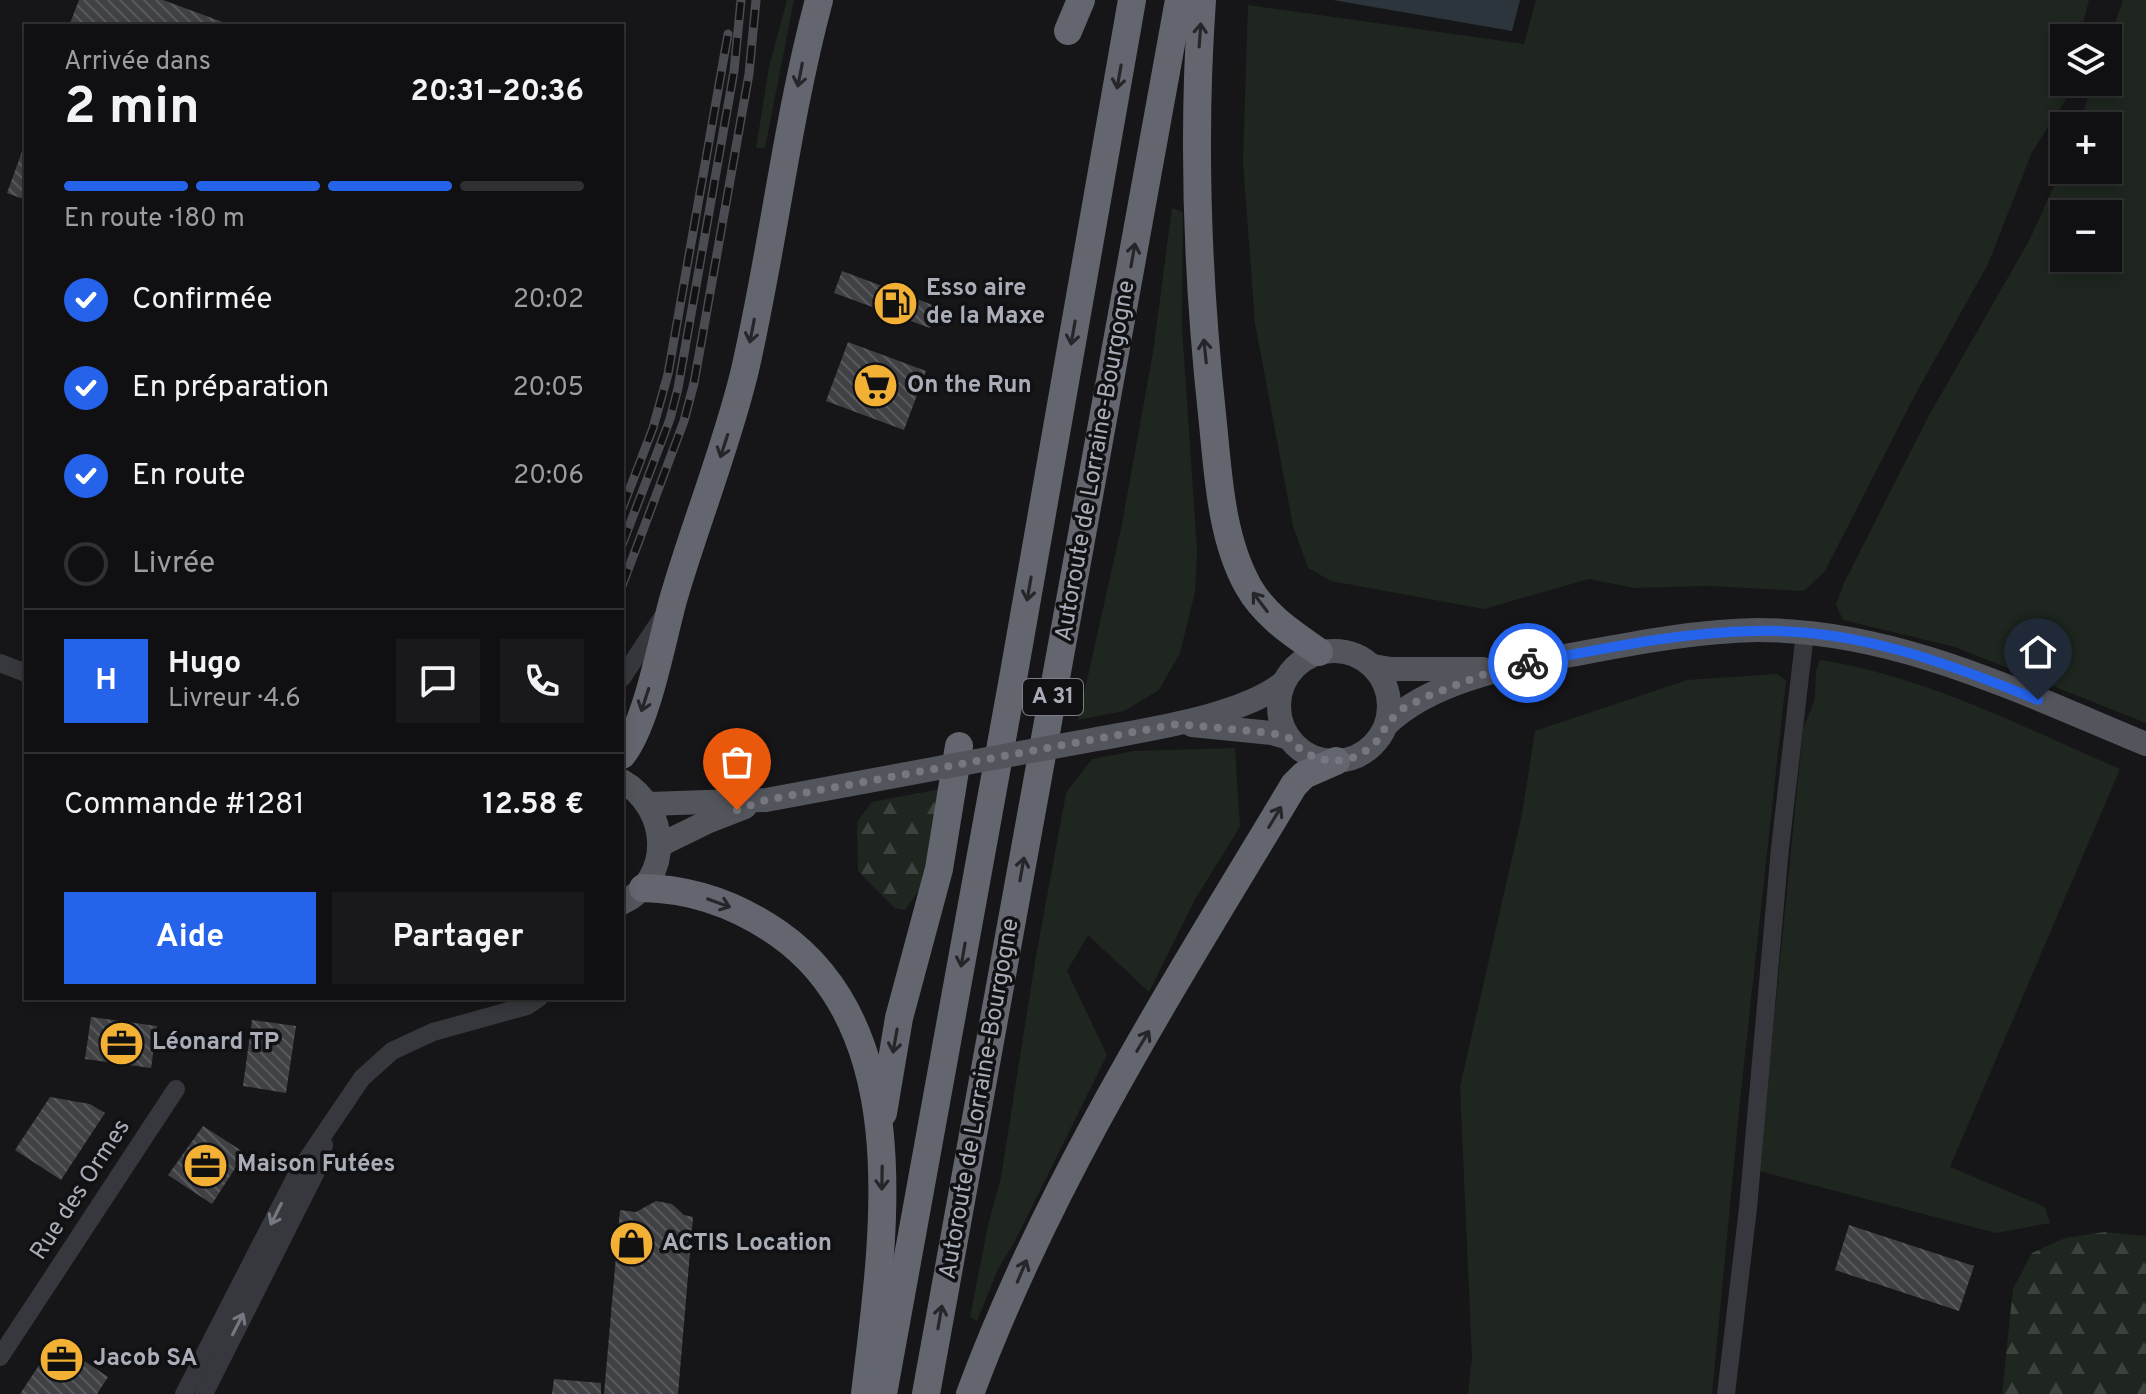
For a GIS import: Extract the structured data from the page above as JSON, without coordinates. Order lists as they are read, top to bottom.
{
  "streets": {
    "highway": ["Autoroute de Lorraine-Bourgogne", "A 31"],
    "street": ["Rue des Ormes"]
  },
  "places": {
    "fuel station": ["Esso aire de la Maxe"],
    "supermarket": ["On the Run"],
    "office": ["Léonard TP", "Maison Futées", "Jacob SA"],
    "shop": ["ACTIS Location"]
  },
  "page": {
    "map_buttons": ["+", "−"],
    "heading": ["2 min", "Arrivée dans", "20:31–20:36"],
    "panel": [
      "Hugo",
      "Livreur · 4.6",
      "Commande #1281",
      "12.58 €"
    ],
    "bar": "En route · 180 m",
    "list": [
      ["Confirmée", "20:02"],
      ["En préparation", "20:05"],
      ["En route", "20:06"],
      "Livrée"
    ],
    "round": "H",
    "buttons": ["Aide", "Partager"]
  }
}
